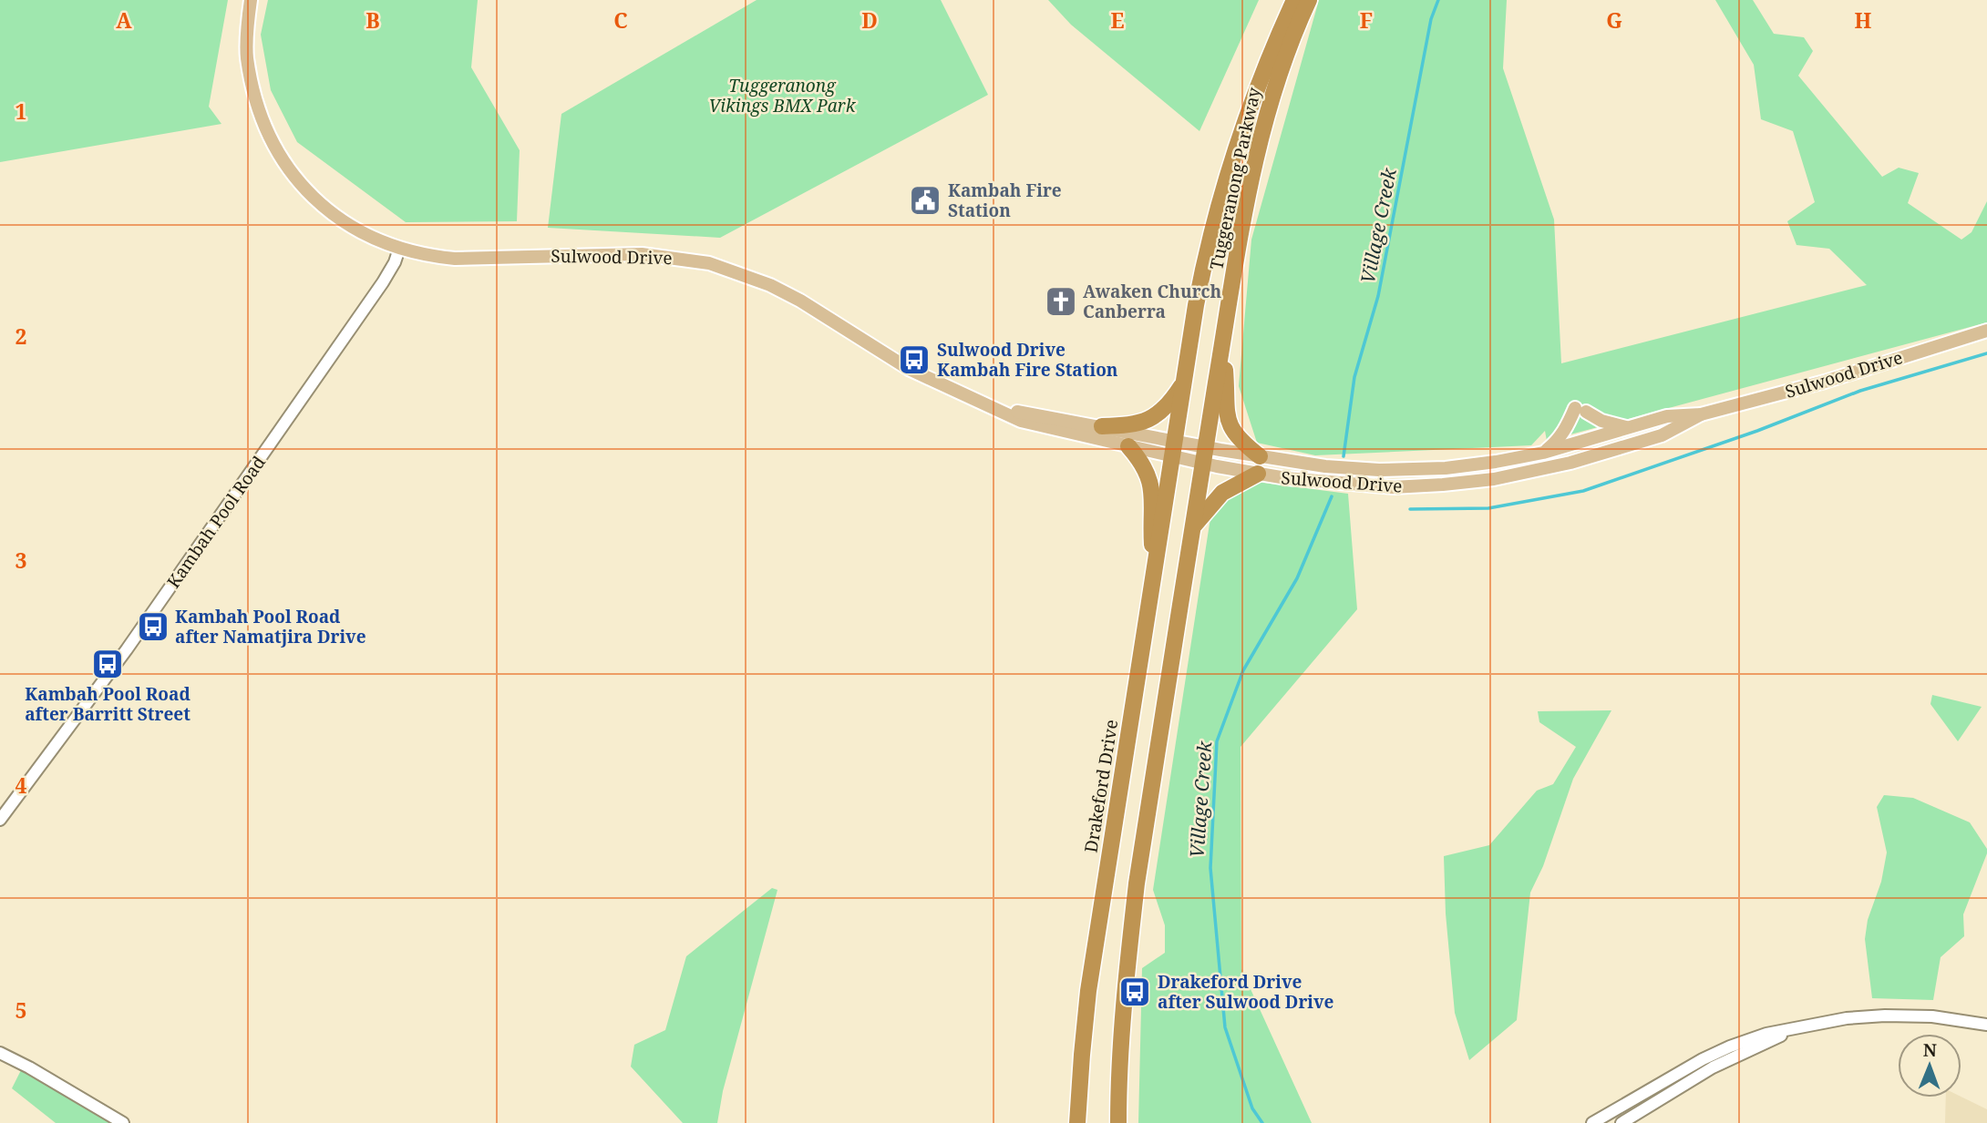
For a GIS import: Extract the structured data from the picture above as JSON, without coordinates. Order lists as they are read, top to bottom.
{
  "streets": {
    "highway": ["Tuggeranong Parkway", "Drakeford Drive"],
    "main road": ["Sulwood Drive"],
    "street": ["Kambah Pool Road"]
  },
  "crossings": [
    ["Tuggeranong Parkway", "Sulwood Drive"],
    ["Tuggeranong Parkway", "Drakeford Drive"],
    ["Sulwood Drive", "Kambah Pool Road"],
    ["Sulwood Drive", "Drakeford Drive"]
  ],
  "water": ["Village Creek"],
  "parks": ["Tuggeranong Vikings BMX Park"],
  "places": {
    "public building": ["Kambah Fire Station"],
    "church": ["Awaken Church Canberra"],
    "bus stop": [
      "Sulwood Drive Kambah Fire Station",
      "Kambah Pool Road after Namatjira Drive",
      "Kambah Pool Road after Barritt Street",
      "Drakeford Drive after Sulwood Drive"
    ]
  },
  "north": "top",
  "grid": {
    "columns": [
      "A",
      "B",
      "C",
      "D",
      "E",
      "F",
      "G",
      "H"
    ],
    "rows": [
      "1",
      "2",
      "3",
      "4",
      "5"
    ]
  }
}
